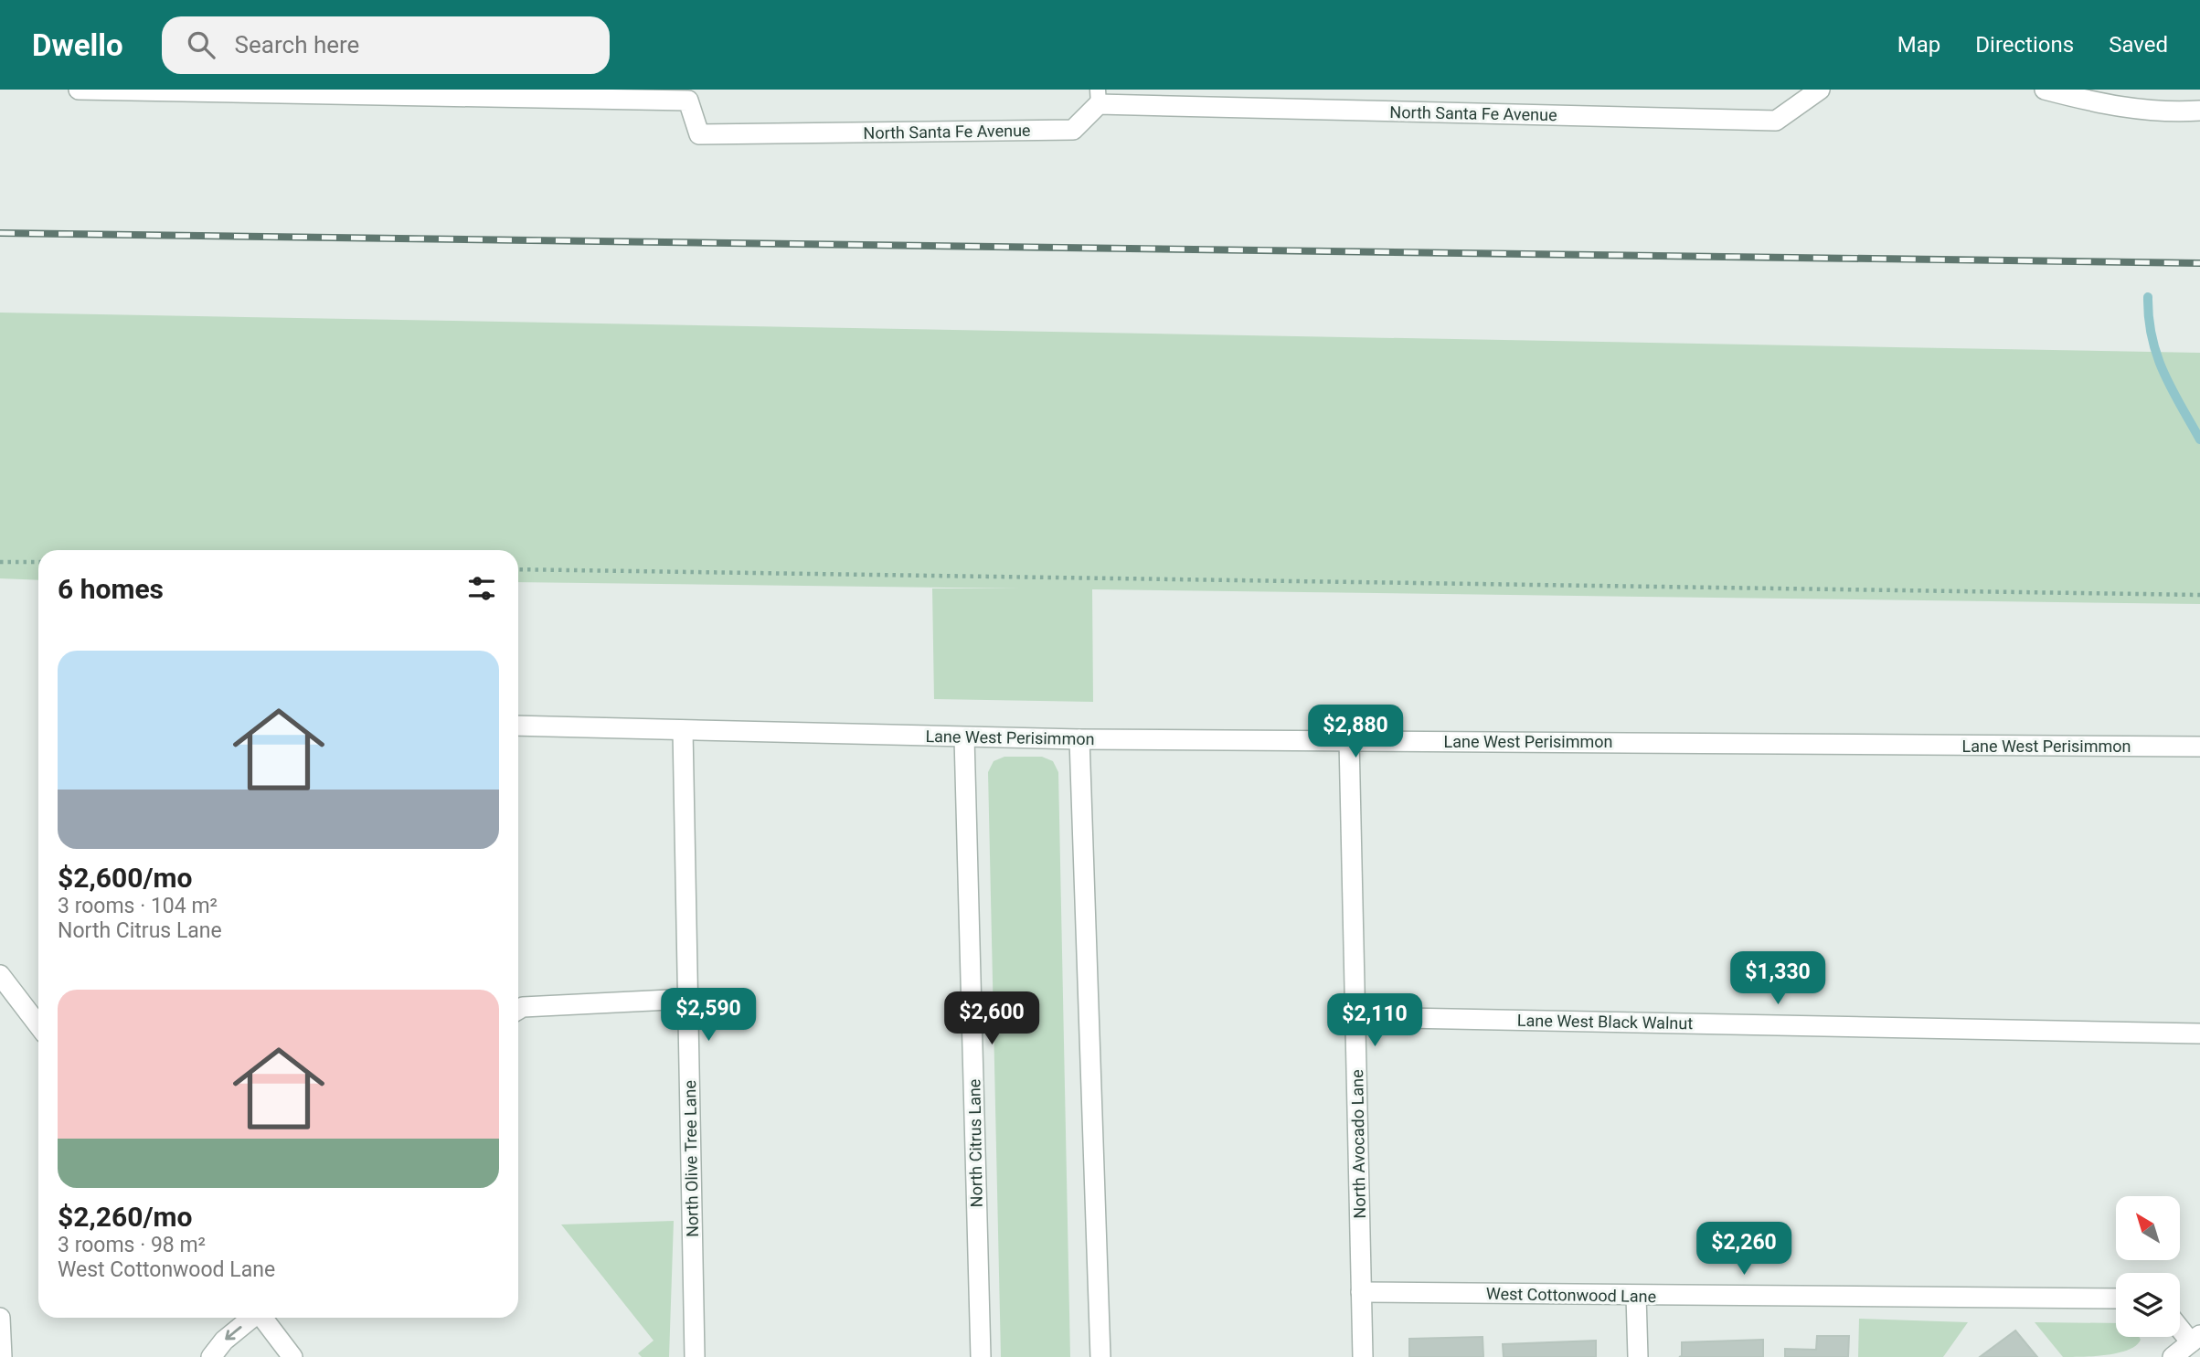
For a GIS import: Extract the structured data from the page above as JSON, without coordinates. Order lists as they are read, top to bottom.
{
  "streets": {
    "street": [
      "North Santa Fe Avenue",
      "Lane West Perisimmon",
      "Lane West Black Walnut",
      "North Citrus Lane",
      "North Avocado Lane",
      "North Olive Tree Lane",
      "West Cottonwood Lane"
    ]
  },
  "crossings": [
    ["Lane West Perisimmon", "North Citrus Lane"],
    ["Lane West Perisimmon", "North Avocado Lane"],
    ["Lane West Perisimmon", "North Olive Tree Lane"],
    ["Lane West Black Walnut", "North Avocado Lane"],
    ["North Avocado Lane", "West Cottonwood Lane"]
  ],
  "north": "top left",
  "page": {
    "header": "Dwello",
    "search": "Search here",
    "nav": ["Map", "Directions", "Saved"],
    "heading": "6 homes",
    "list": [
      {
        "name": "$2,600/mo",
        "note": "3 rooms · 104 m² · North Citrus Lane"
      },
      {
        "name": "$2,260/mo",
        "note": "3 rooms · 98 m² · West Cottonwood Lane"
      }
    ],
    "price": [
      "$2,880",
      "$1,330",
      "$2,590",
      "$2,600",
      "$2,110",
      "$2,260"
    ]
  }
}
